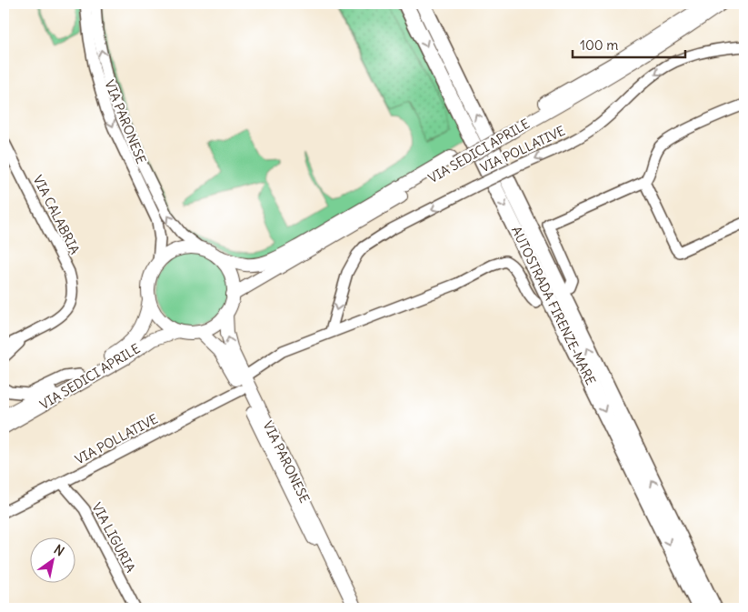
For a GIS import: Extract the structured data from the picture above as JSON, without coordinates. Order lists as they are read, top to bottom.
{
  "streets": {
    "highway": ["AUTOSTRADA FIRENZE-MARE"],
    "main road": ["VIA PARONESE", "VIA SEDICI APRILE"],
    "street": ["VIA POLLATIVE", "VIA CALABRIA", "VIA LIGURIA"]
  },
  "crossings": [
    ["VIA PARONESE", "VIA POLLATIVE"],
    ["VIA PARONESE", "VIA SEDICI APRILE"],
    ["VIA POLLATIVE", "VIA LIGURIA"]
  ],
  "one_way": ["VIA POLLATIVE"],
  "scale_bar": "100 m",
  "north": "top right"
}
